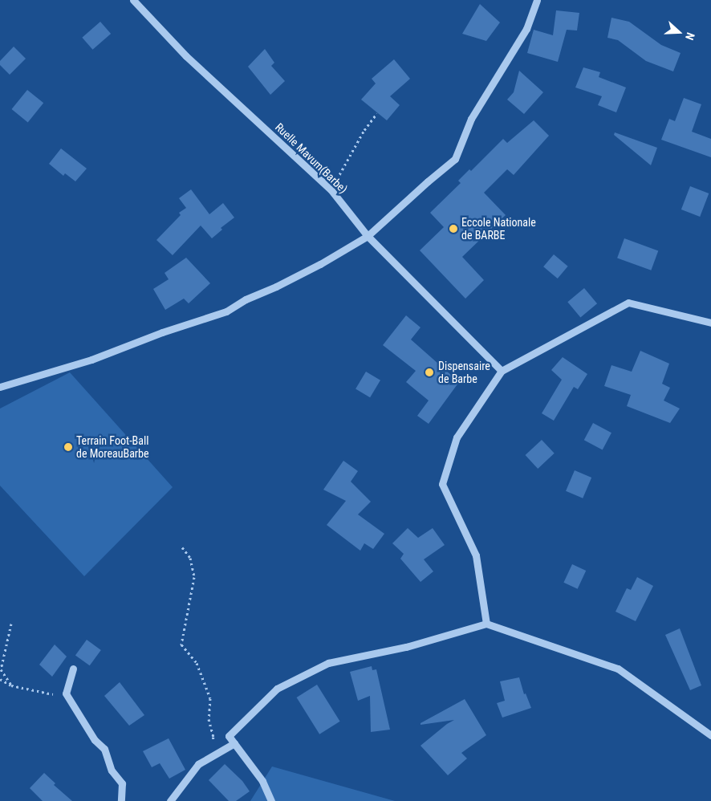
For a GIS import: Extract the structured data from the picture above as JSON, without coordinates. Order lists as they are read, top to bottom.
{
  "streets": {
    "street": ["Ruelle Mavum(Barbe)"]
  },
  "places": ["Eccole Nationale de BARBE", "Dispensaire de Barbe", "Terrain Foot-Ball de MoreauBarbe"],
  "north": "right"
}
